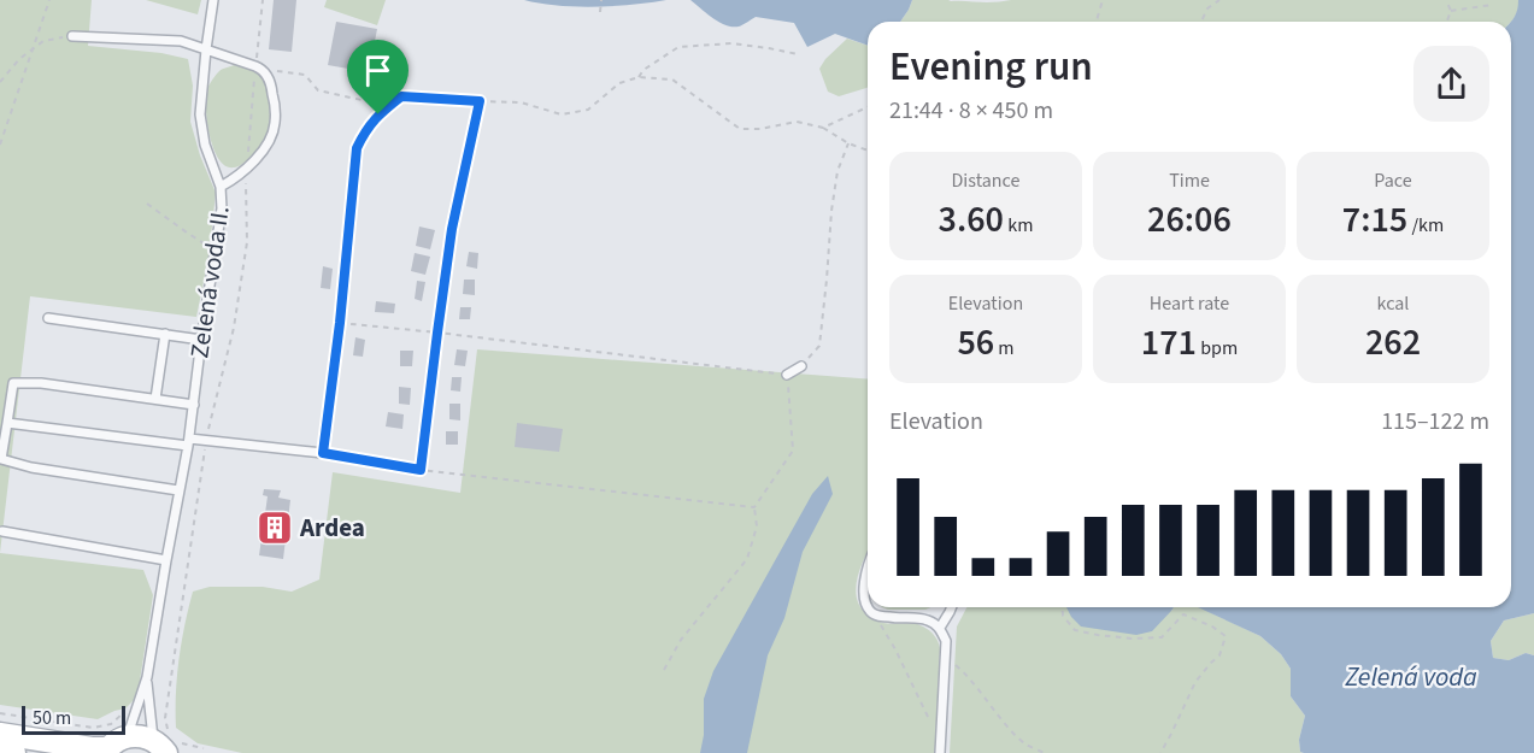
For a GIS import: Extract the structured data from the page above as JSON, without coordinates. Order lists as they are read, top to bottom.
{
  "streets": {
    "lane": ["Zelená voda II."]
  },
  "water": ["Zelená voda"],
  "places": {
    "building": ["Ardea"]
  },
  "scale_bar": "50 m",
  "page": {
    "heading": ["Evening run", "21:44 · 8 × 450 m"],
    "stats": [
      ["Distance", "3.60 km"],
      ["Time", "26:06"],
      ["Pace", "7:15 /km"],
      ["Elevation", "56 m"],
      ["Heart rate", "171 bpm"],
      ["kcal", "262"]
    ],
    "chart": ["Elevation", "115–122 m"],
    "scale": "50 m"
  }
}
